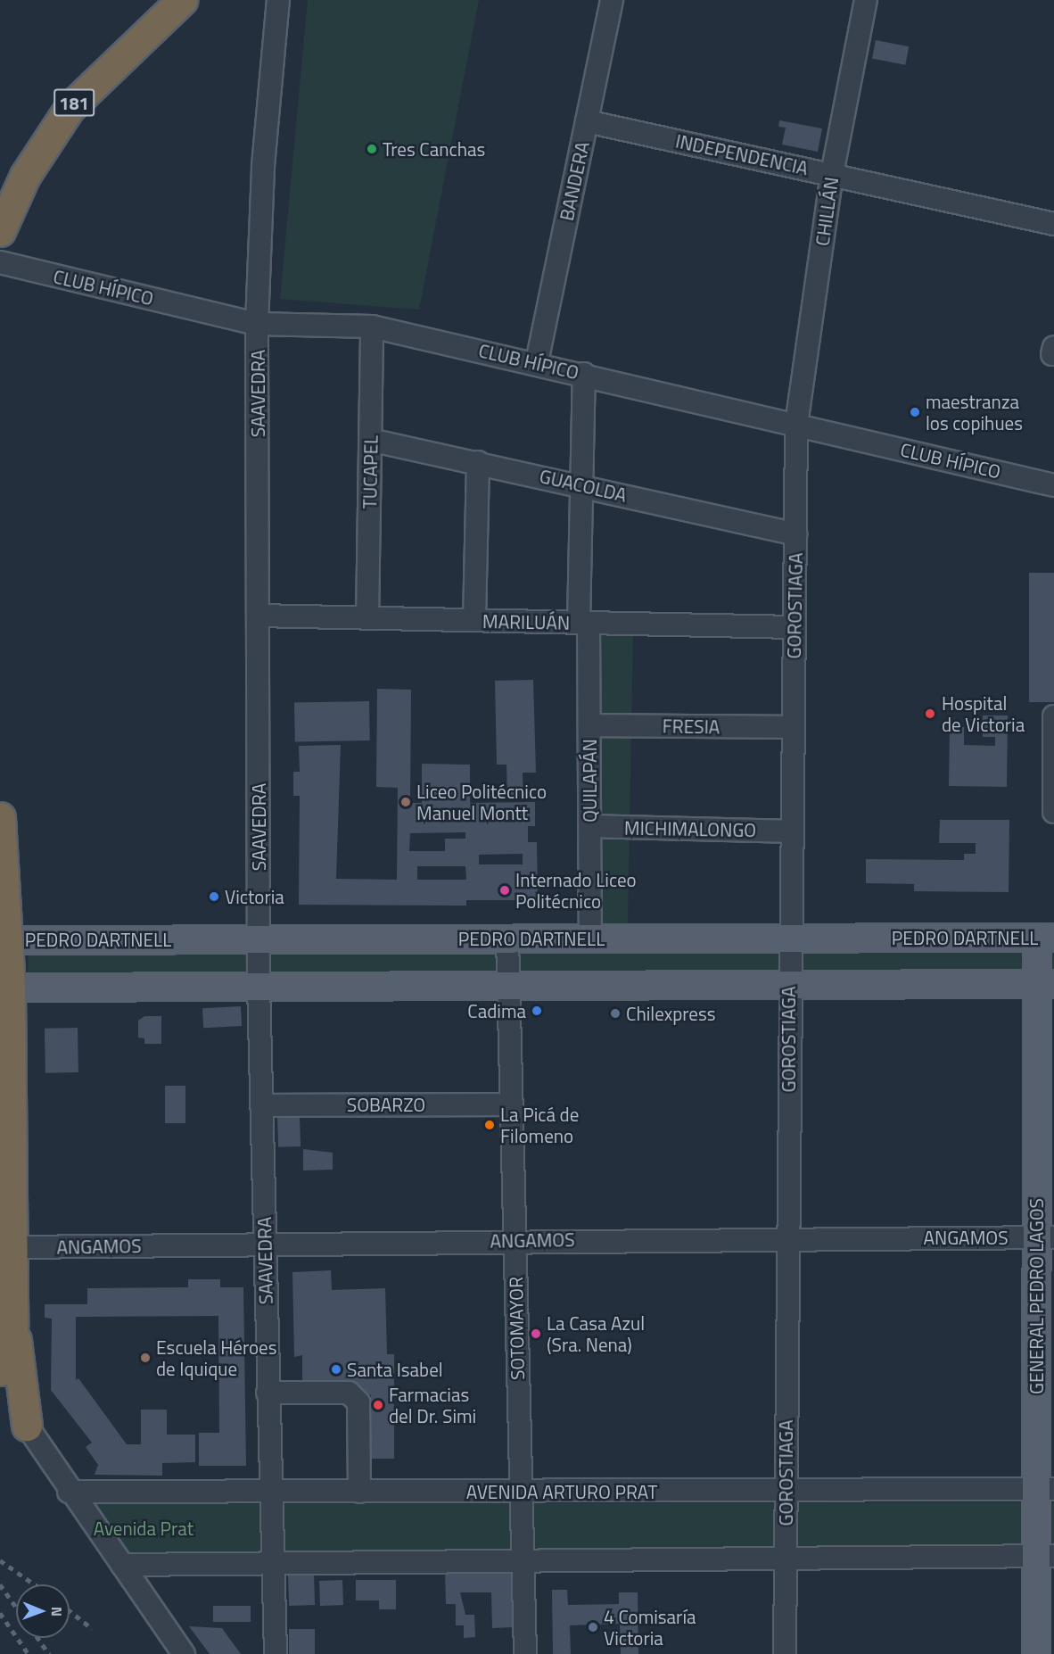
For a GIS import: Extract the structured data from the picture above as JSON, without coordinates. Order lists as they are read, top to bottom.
{
  "streets": {
    "highway": ["181"],
    "main road": ["PEDRO DARTNELL", "GENERAL PEDRO LAGOS"],
    "street": [
      "INDEPENDENCIA",
      "BANDERA",
      "CHILLÁN",
      "CLUB HÍPICO",
      "SAAVEDRA",
      "TUCAPEL",
      "GUACOLDA",
      "GOROSTIAGA",
      "MARILUÁN",
      "FRESIA",
      "QUILAPÁN",
      "MICHIMALONGO",
      "SOBARZO",
      "ANGAMOS",
      "SOTOMAYOR",
      "AVENIDA ARTURO PRAT"
    ]
  },
  "crossings": [
    ["INDEPENDENCIA", "BANDERA"],
    ["INDEPENDENCIA", "CHILLÁN"],
    ["BANDERA", "CLUB HÍPICO"],
    ["CHILLÁN", "CLUB HÍPICO"],
    ["CHILLÁN", "GOROSTIAGA"],
    ["CLUB HÍPICO", "SAAVEDRA"],
    ["CLUB HÍPICO", "TUCAPEL"],
    ["CLUB HÍPICO", "GOROSTIAGA"],
    ["CLUB HÍPICO", "QUILAPÁN"],
    ["SAAVEDRA", "MARILUÁN"],
    ["SAAVEDRA", "PEDRO DARTNELL"],
    ["SAAVEDRA", "SOBARZO"],
    ["SAAVEDRA", "ANGAMOS"],
    ["SAAVEDRA", "AVENIDA ARTURO PRAT"],
    ["TUCAPEL", "GUACOLDA"],
    ["TUCAPEL", "MARILUÁN"],
    ["GUACOLDA", "GOROSTIAGA"],
    ["GUACOLDA", "QUILAPÁN"],
    ["GOROSTIAGA", "MARILUÁN"],
    ["GOROSTIAGA", "FRESIA"],
    ["GOROSTIAGA", "MICHIMALONGO"],
    ["GOROSTIAGA", "PEDRO DARTNELL"],
    ["GOROSTIAGA", "ANGAMOS"],
    ["GOROSTIAGA", "AVENIDA ARTURO PRAT"],
    ["MARILUÁN", "QUILAPÁN"],
    ["FRESIA", "QUILAPÁN"],
    ["QUILAPÁN", "MICHIMALONGO"],
    ["QUILAPÁN", "PEDRO DARTNELL"],
    ["PEDRO DARTNELL", "GENERAL PEDRO LAGOS"],
    ["PEDRO DARTNELL", "SOTOMAYOR"],
    ["SOBARZO", "SOTOMAYOR"],
    ["ANGAMOS", "GENERAL PEDRO LAGOS"],
    ["ANGAMOS", "SOTOMAYOR"],
    ["GENERAL PEDRO LAGOS", "AVENIDA ARTURO PRAT"],
    ["SOTOMAYOR", "AVENIDA ARTURO PRAT"]
  ],
  "parks": ["Avenida Prat"],
  "places": [
    "Tres Canchas",
    "maestranza los copihues",
    "Hospital de Victoria",
    "Liceo Politécnico Manuel Montt",
    "Internado Liceo Politécnico",
    "Victoria",
    "Cadima",
    "Chilexpress",
    "La Picá de Filomeno",
    "La Casa Azul (Sra. Nena)",
    "Escuela Héroes de Iquique",
    "Santa Isabel",
    "Farmacias del Dr. Simi",
    "4 Comisaría Victoria"
  ],
  "north": "right"
}
